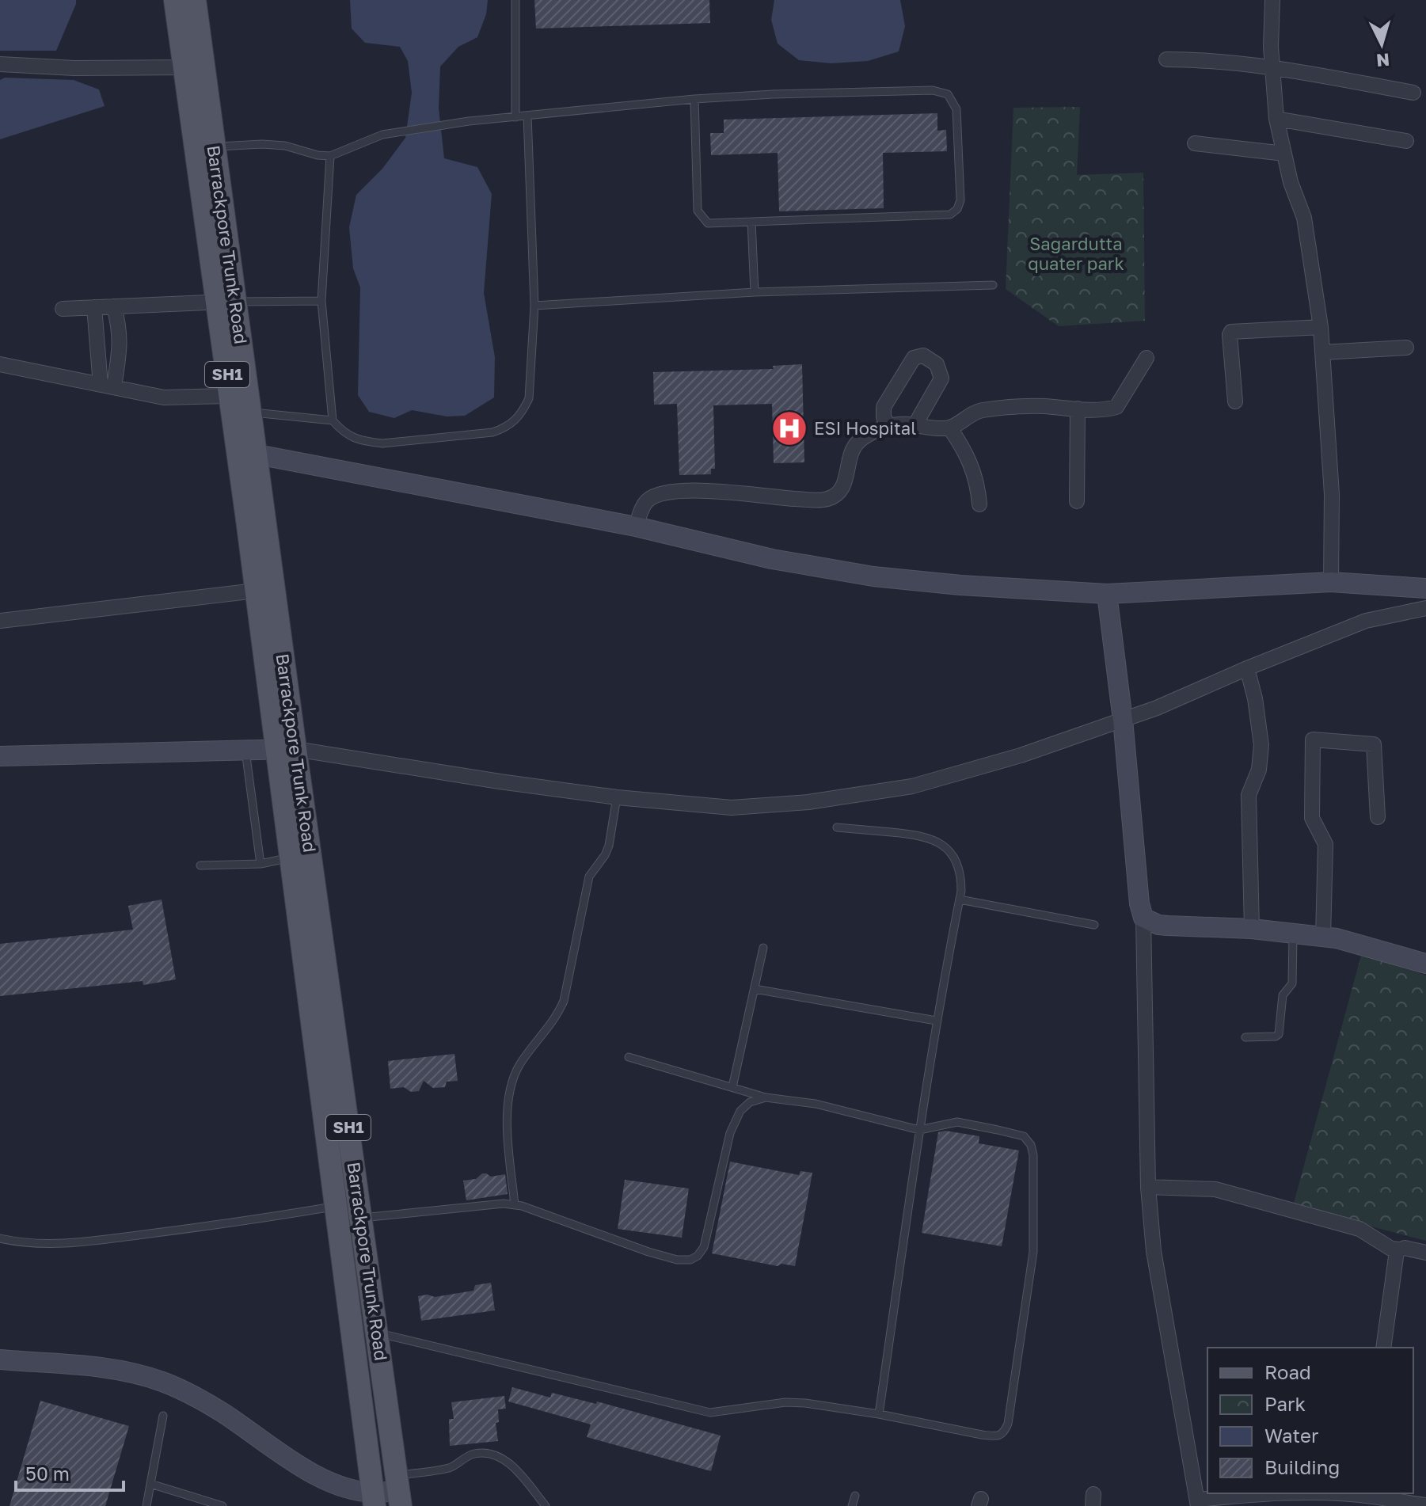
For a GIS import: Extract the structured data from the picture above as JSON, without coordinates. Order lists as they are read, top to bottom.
{
  "streets": {
    "main road": ["Barrackpore Trunk Road", "SH1"]
  },
  "parks": ["Sagardutta quater park"],
  "places": {
    "hospital": ["ESI Hospital"]
  },
  "legend": [
    "Road",
    "Park",
    "Water",
    "Building"
  ],
  "scale_bar": "50 m",
  "north": "bottom"
}
